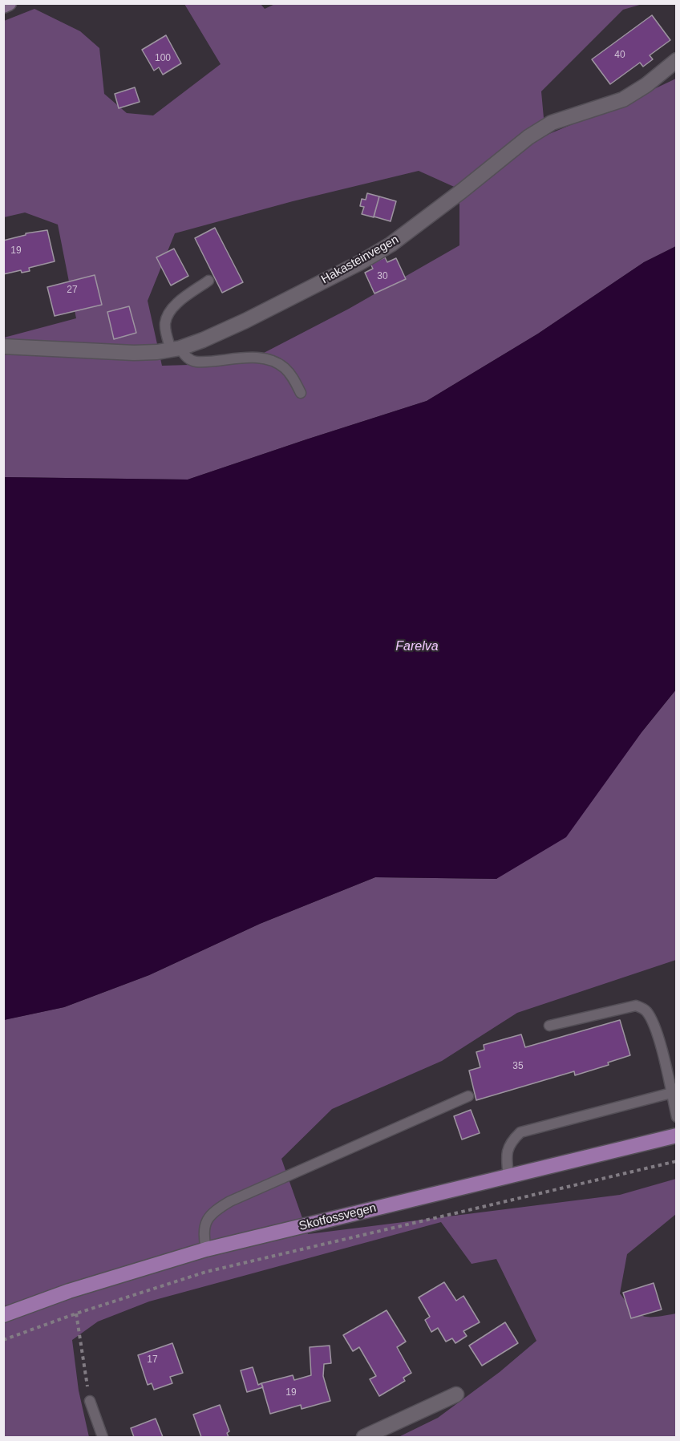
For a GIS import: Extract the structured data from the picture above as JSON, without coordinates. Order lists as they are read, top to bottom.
{
  "streets": {
    "main road": ["Skotfossvegen"],
    "street": ["Hakasteinvegen"]
  },
  "water": ["Farelva"],
  "house_numbers": [
    "40",
    "100",
    "19",
    "30",
    "27",
    "35",
    "17",
    "19"
  ]
}
